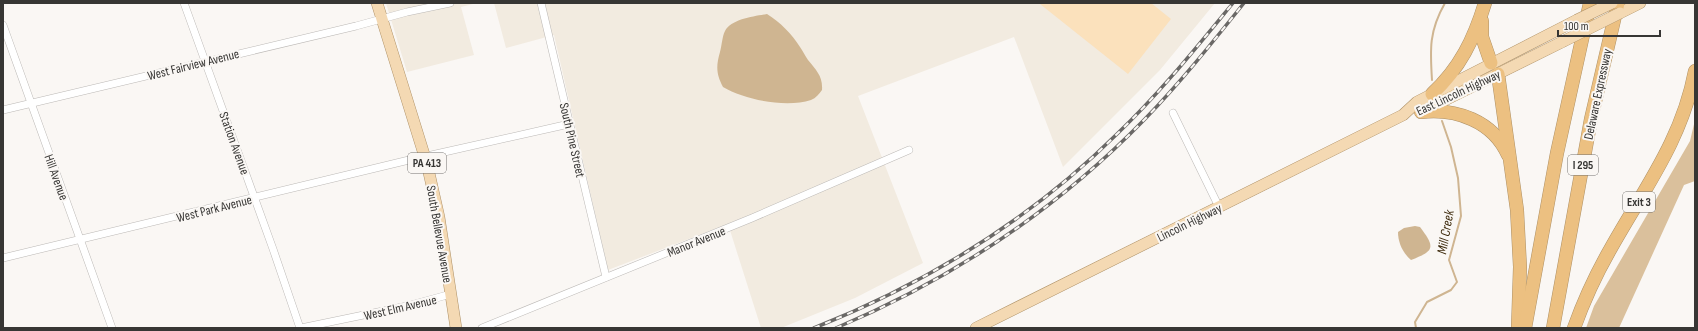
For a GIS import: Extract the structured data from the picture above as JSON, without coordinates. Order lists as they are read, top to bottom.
{
  "streets": {
    "highway": ["Delaware Expressway", "I 295", "Exit 3"],
    "main road": [
      "East Lincoln Highway",
      "PA 413",
      "Lincoln Highway",
      "South Bellevue Avenue"
    ],
    "street": [
      "West Fairview Avenue",
      "South Pine Street",
      "Station Avenue",
      "Hill Avenue",
      "West Park Avenue",
      "Manor Avenue",
      "West Elm Avenue"
    ]
  },
  "crossings": [
    ["West Fairview Avenue", "Station Avenue"],
    ["West Fairview Avenue", "Hill Avenue"],
    ["West Fairview Avenue", "South Bellevue Avenue"],
    ["East Lincoln Highway", "Lincoln Highway"],
    ["South Pine Street", "West Park Avenue"],
    ["South Pine Street", "Manor Avenue"],
    ["Station Avenue", "West Park Avenue"],
    ["Station Avenue", "West Elm Avenue"],
    ["Hill Avenue", "West Park Avenue"],
    ["West Park Avenue", "South Bellevue Avenue"],
    ["South Bellevue Avenue", "West Elm Avenue"]
  ],
  "water": ["Mill Creek"],
  "scale_bar": "100 m"
}
